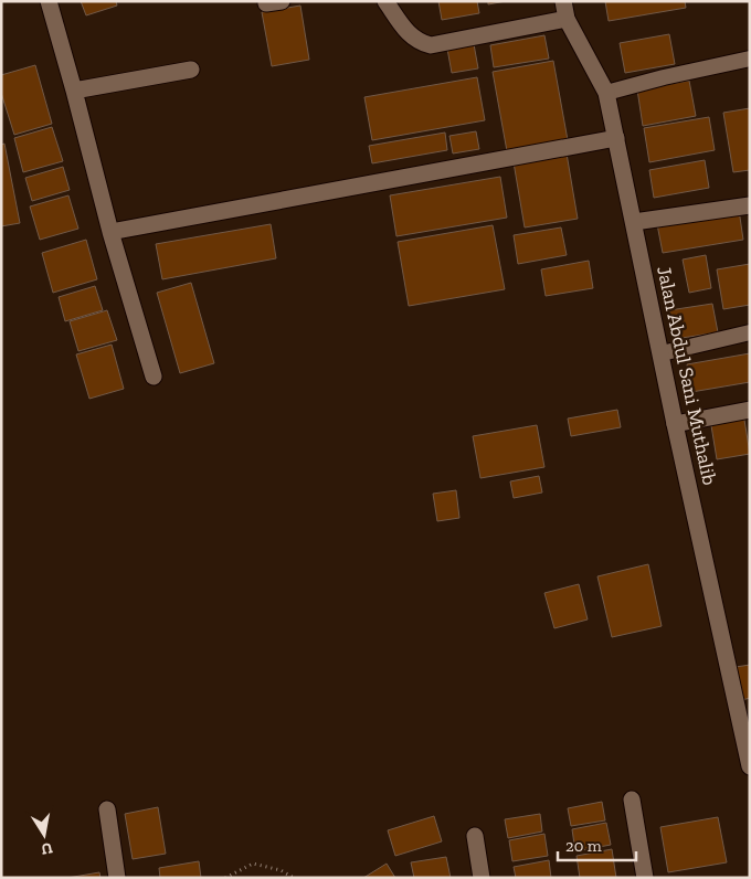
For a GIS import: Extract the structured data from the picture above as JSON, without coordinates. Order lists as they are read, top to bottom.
{
  "streets": {
    "street": ["Jalan Abdul Sani Muthalib"]
  },
  "scale_bar": "20 m",
  "north": "bottom"
}
